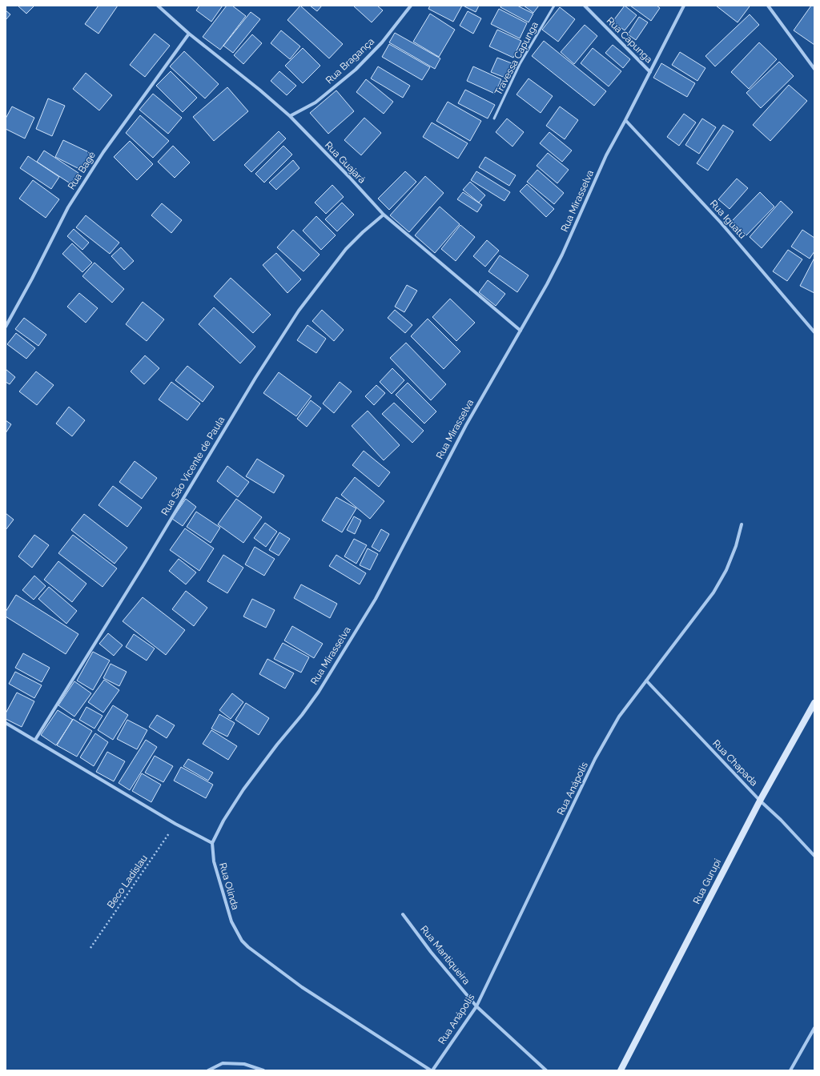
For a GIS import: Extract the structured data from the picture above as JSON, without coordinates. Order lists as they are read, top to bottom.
{
  "streets": {
    "street": [
      "Rua Capunga",
      "Rua Bragança",
      "Rua Guajará",
      "Rua Bagé",
      "Rua Mirasselva",
      "Rua Iguatu",
      "Rua São Vicente de Paula",
      "Rua Chapada",
      "Rua Anápolis",
      "Rua Gurupi",
      "Rua Olinda",
      "Rua Mantiqueira"
    ],
    "lane": ["Travessa Capunga"],
    "path": ["Beco Ladislau"]
  },
  "crossings": [
    ["Rua Capunga", "Rua Mirasselva"],
    ["Rua Bragança", "Rua Guajará"],
    ["Rua Guajará", "Rua Bagé"],
    ["Rua Guajará", "Rua Mirasselva"],
    ["Rua Guajará", "Rua São Vicente de Paula"],
    ["Rua Mirasselva", "Rua Iguatu"],
    ["Rua Mirasselva", "Rua Olinda"],
    ["Rua Chapada", "Rua Anápolis"],
    ["Rua Chapada", "Rua Gurupi"],
    ["Rua Anápolis", "Rua Olinda"],
    ["Rua Anápolis", "Rua Mantiqueira"]
  ]
}
